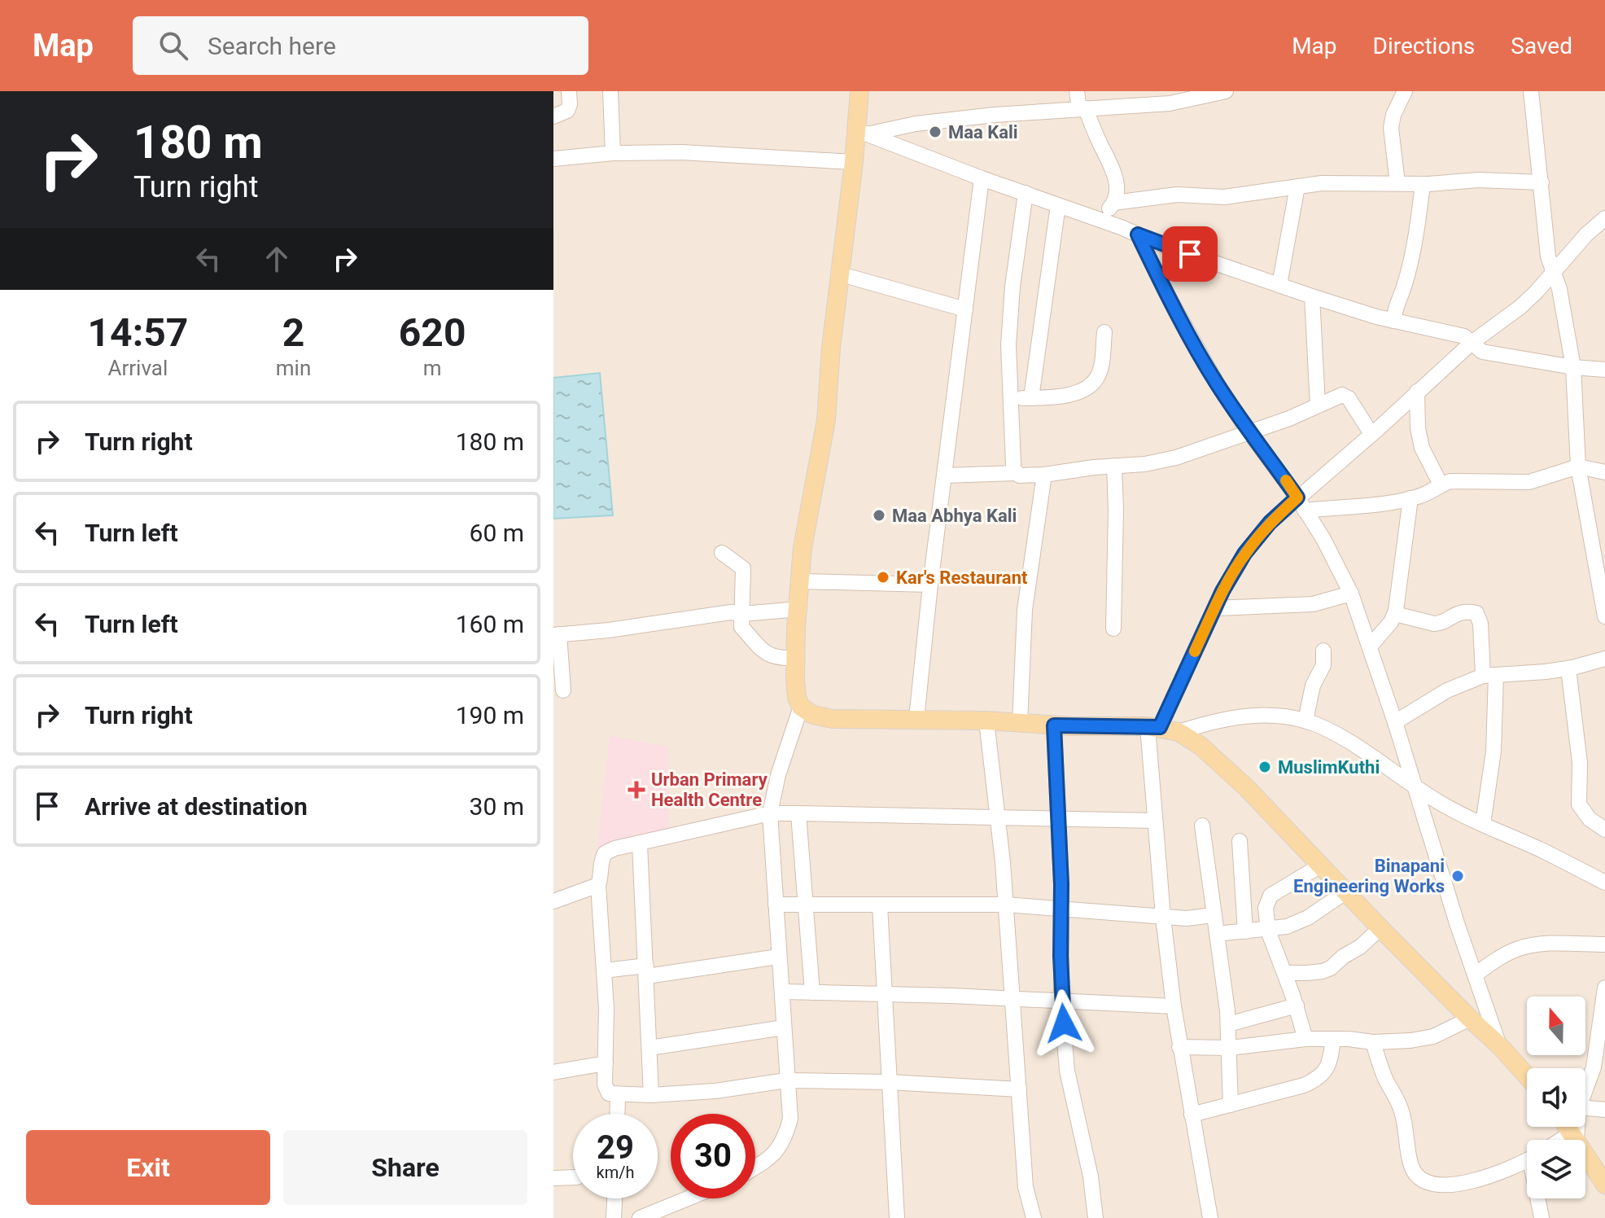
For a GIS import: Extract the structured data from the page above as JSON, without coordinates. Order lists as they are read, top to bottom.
{
  "places": {
    "other": [
      "Maa Kali",
      "Maa Abhya Kali",
      "Kar's Restaurant",
      "MuslimKuthi",
      "Binapani Engineering Works"
    ],
    "health": ["Urban Primary Health Centre"]
  },
  "north": "top",
  "page": {
    "header": "Map",
    "search": "Search here",
    "nav": ["Map", "Directions", "Saved"],
    "turn": ["180 m", "Turn right"],
    "eta": [
      "14:57",
      "Arrival",
      "2",
      "min",
      "620",
      "m"
    ],
    "list": [
      {
        "name": "Turn right",
        "value": "180 m"
      },
      {
        "name": "Turn left",
        "value": "60 m"
      },
      {
        "name": "Turn left",
        "value": "160 m"
      },
      {
        "name": "Turn right",
        "value": "190 m"
      },
      {
        "name": "Arrive at destination",
        "value": "30 m"
      }
    ],
    "speed": "29 km/h",
    "limit": "30",
    "buttons": ["Exit", "Share"]
  }
}
